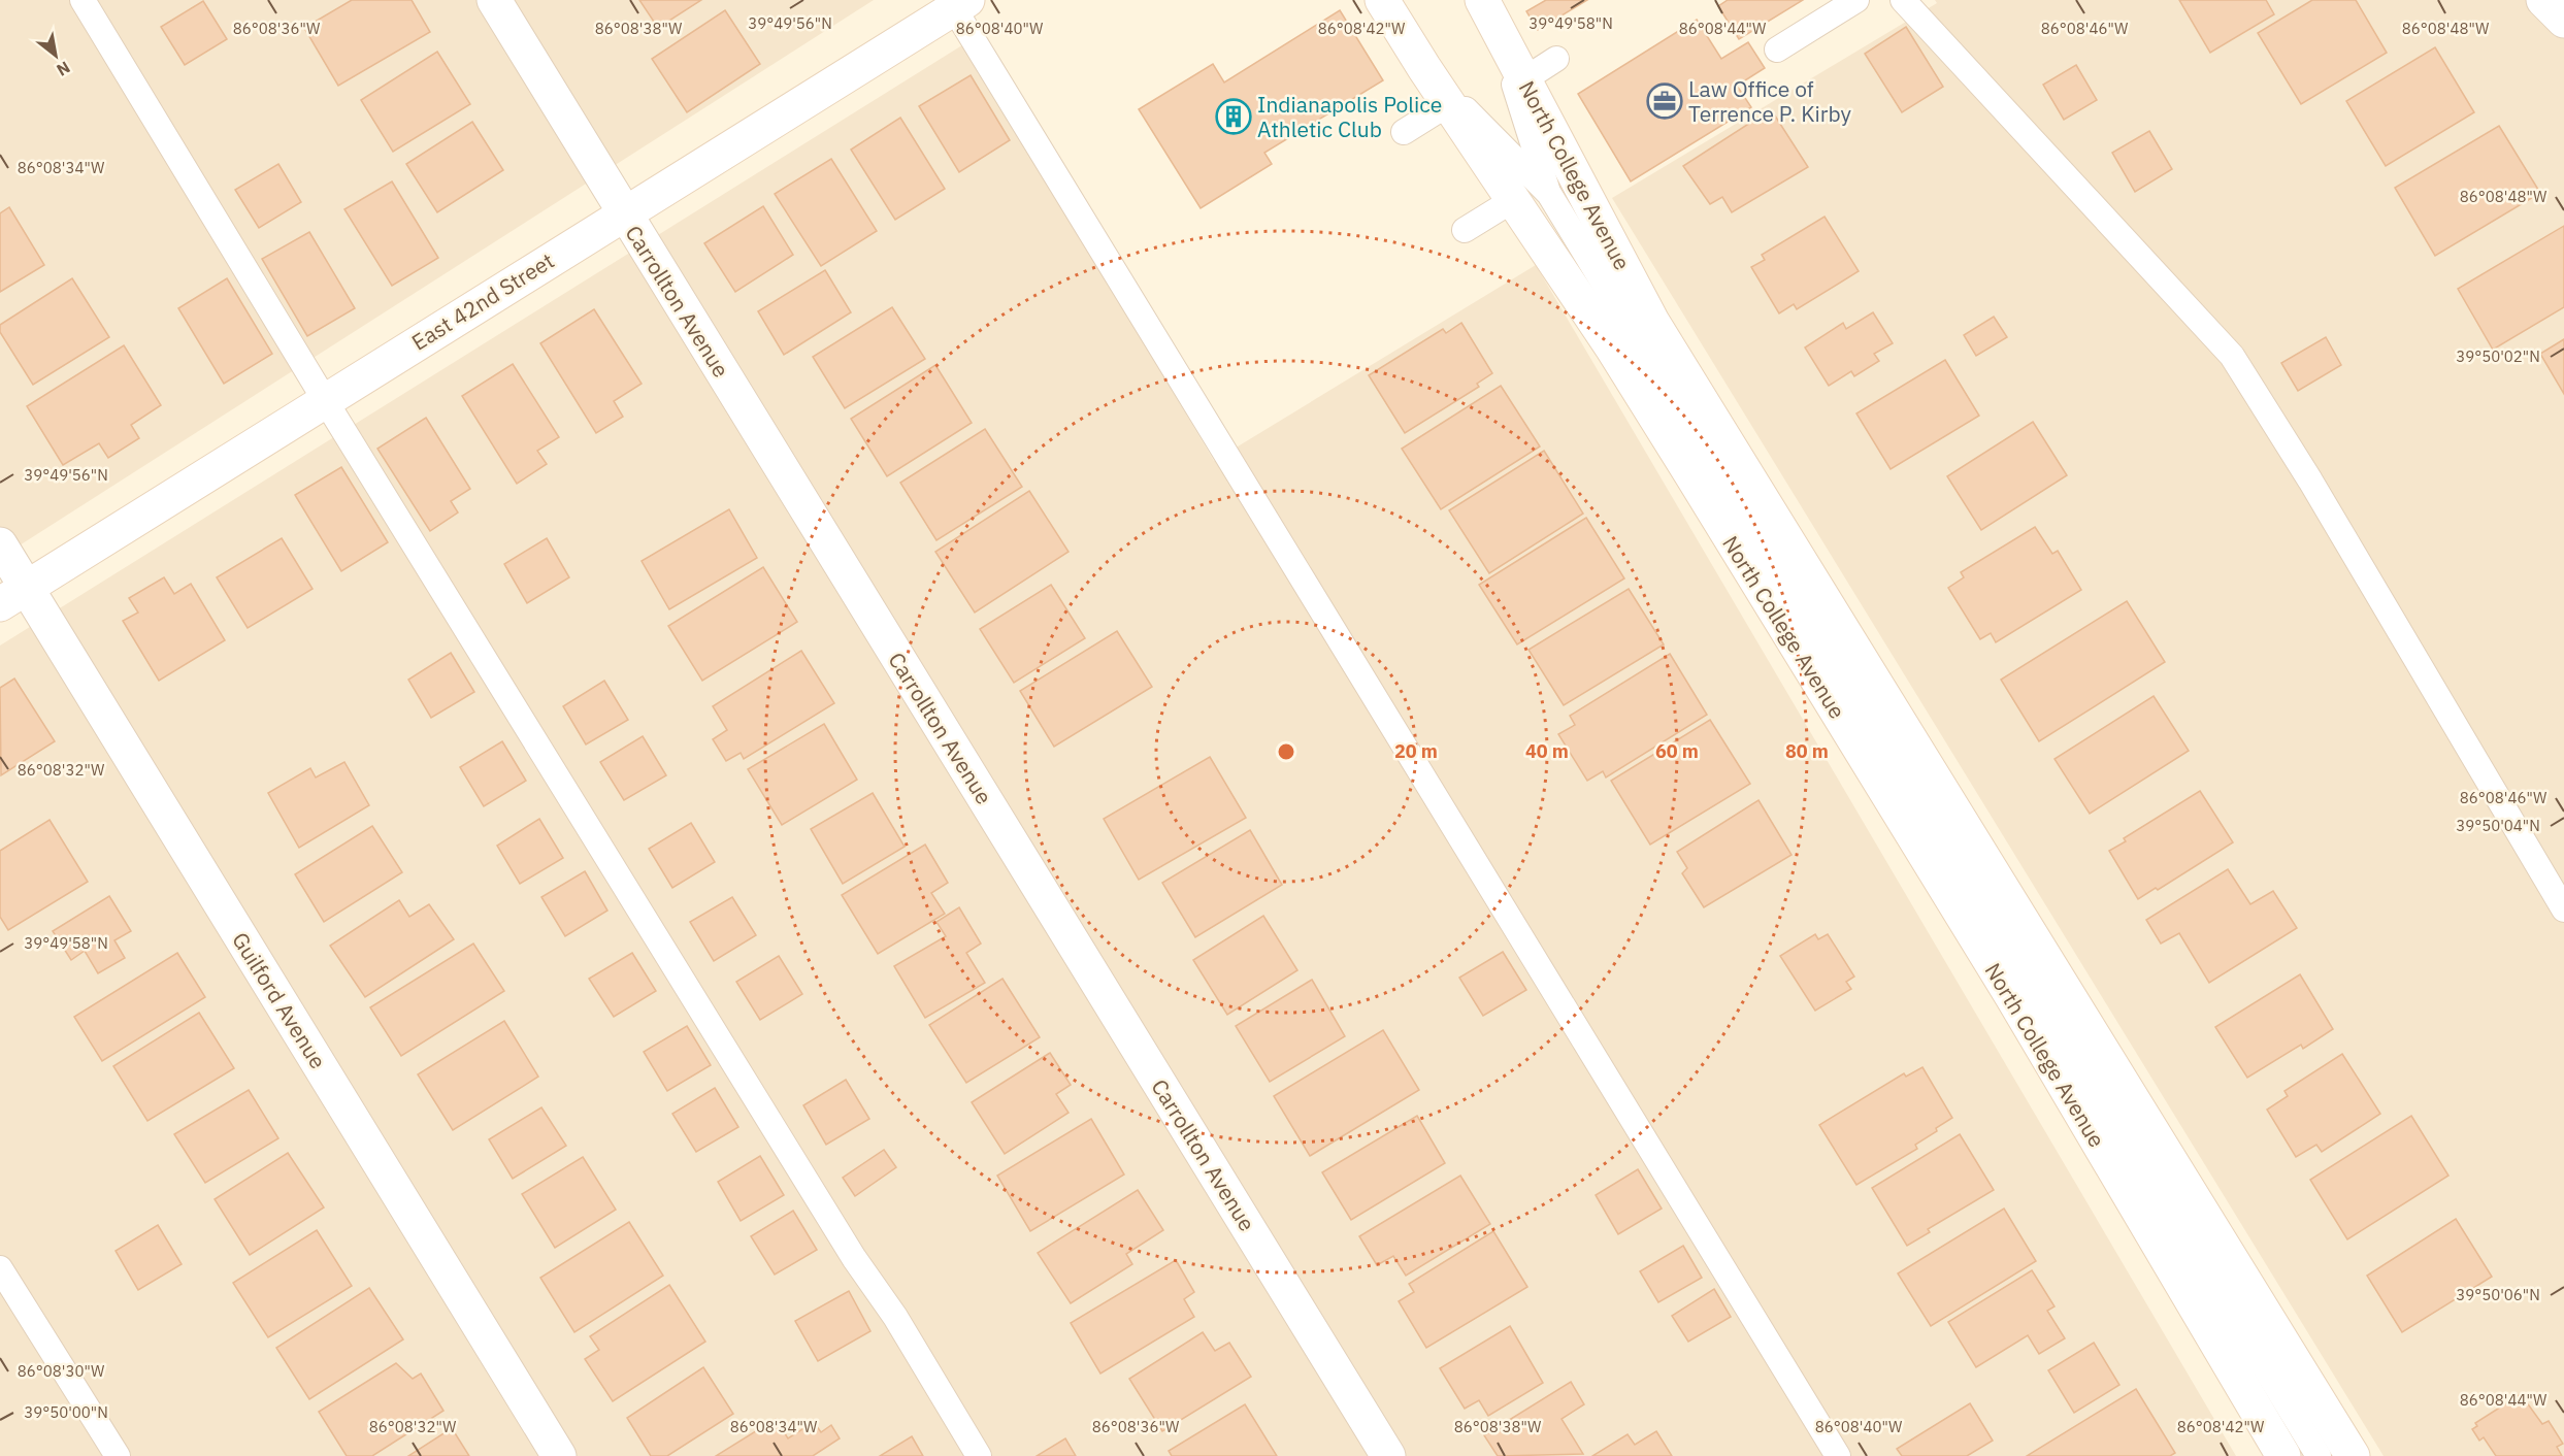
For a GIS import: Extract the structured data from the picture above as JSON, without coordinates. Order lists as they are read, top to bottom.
{
  "streets": {
    "street": [
      "North College Avenue",
      "East 42nd Street",
      "Carrollton Avenue",
      "Guilford Avenue"
    ]
  },
  "crossings": [
    ["East 42nd Street", "Carrollton Avenue"],
    ["East 42nd Street", "Guilford Avenue"]
  ],
  "places": {
    "office": ["Law Office of Terrence P. Kirby"],
    "building": ["Indianapolis Police Athletic Club"]
  },
  "north": "bottom right",
  "coordinates": [
    "39°49'56\"N",
    "39°49'58\"N",
    "86°08'36\"W",
    "86°08'38\"W",
    "86°08'40\"W",
    "86°08'42\"W",
    "86°08'44\"W",
    "86°08'46\"W",
    "86°08'48\"W",
    "86°08'34\"W",
    "39°50'02\"N",
    "86°08'32\"W",
    "39°50'04\"N",
    "39°50'06\"N",
    "86°08'30\"W",
    "39°50'00\"N"
  ],
  "rings": [
    "20 m",
    "40 m",
    "60 m",
    "80 m"
  ]
}
